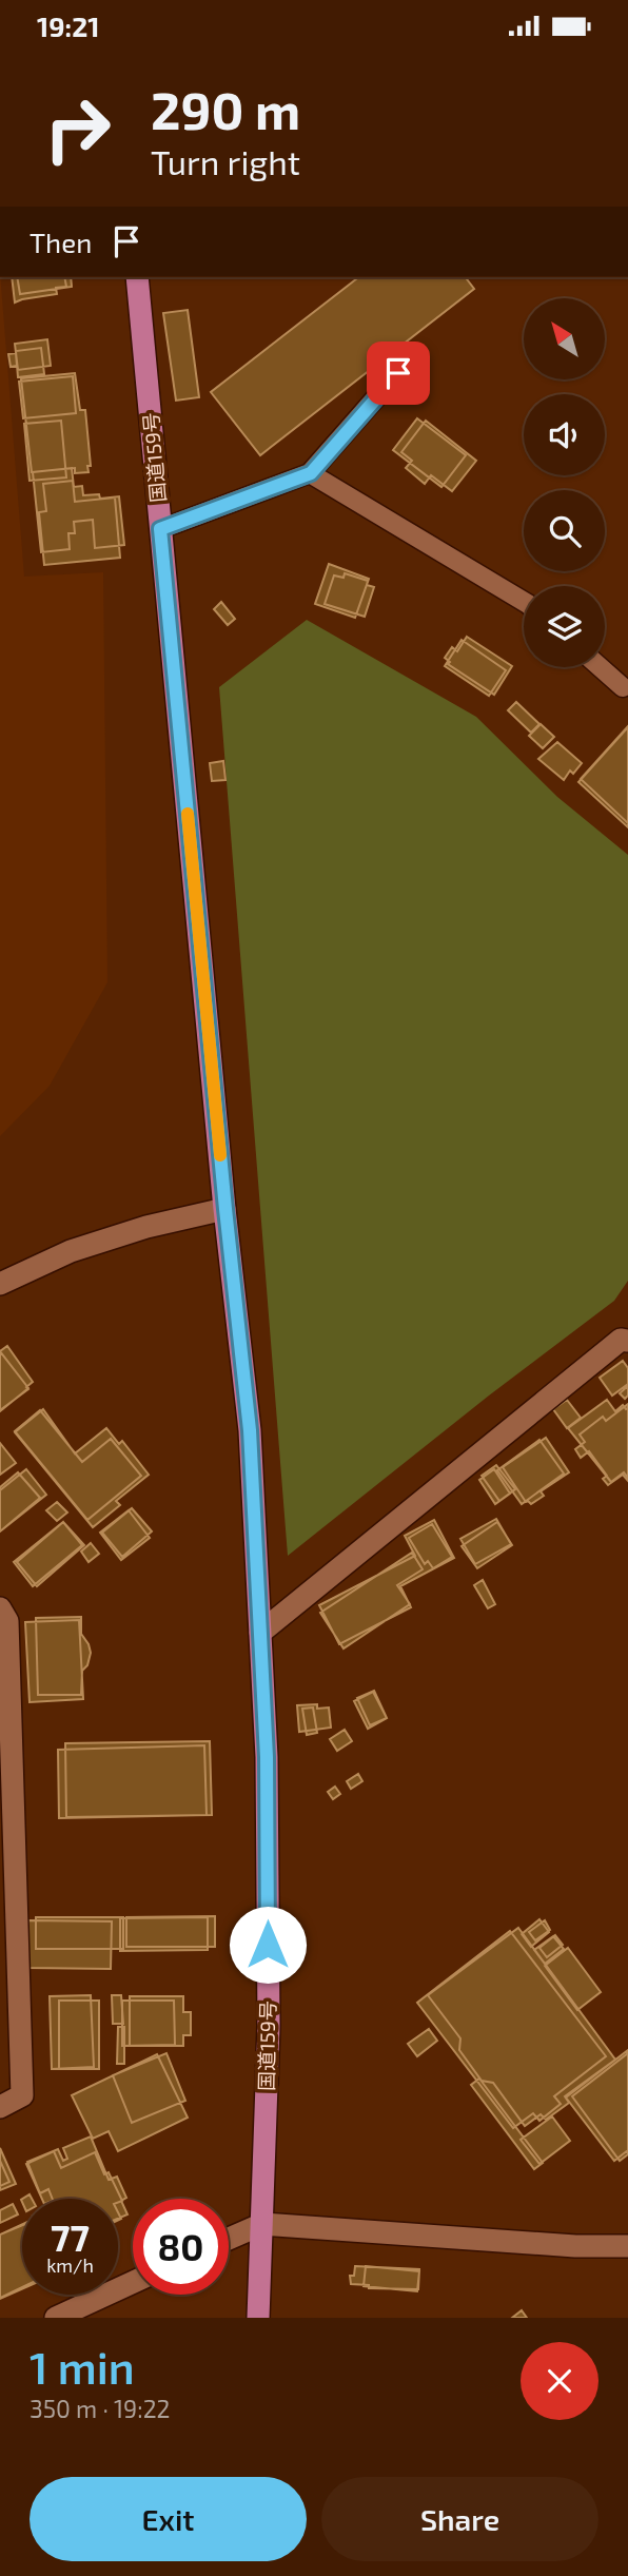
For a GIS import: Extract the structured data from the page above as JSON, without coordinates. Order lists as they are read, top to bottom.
{
  "streets": {
    "highway": ["国道159号"]
  },
  "north": "top left",
  "page": {
    "status": "19:21",
    "turn": ["290 m", "Turn right"],
    "then": "Then",
    "speed": "77 km/h",
    "limit": "80",
    "heading": ["1 min", "350 m · 19:22"],
    "buttons": ["Exit", "Share"]
  }
}
